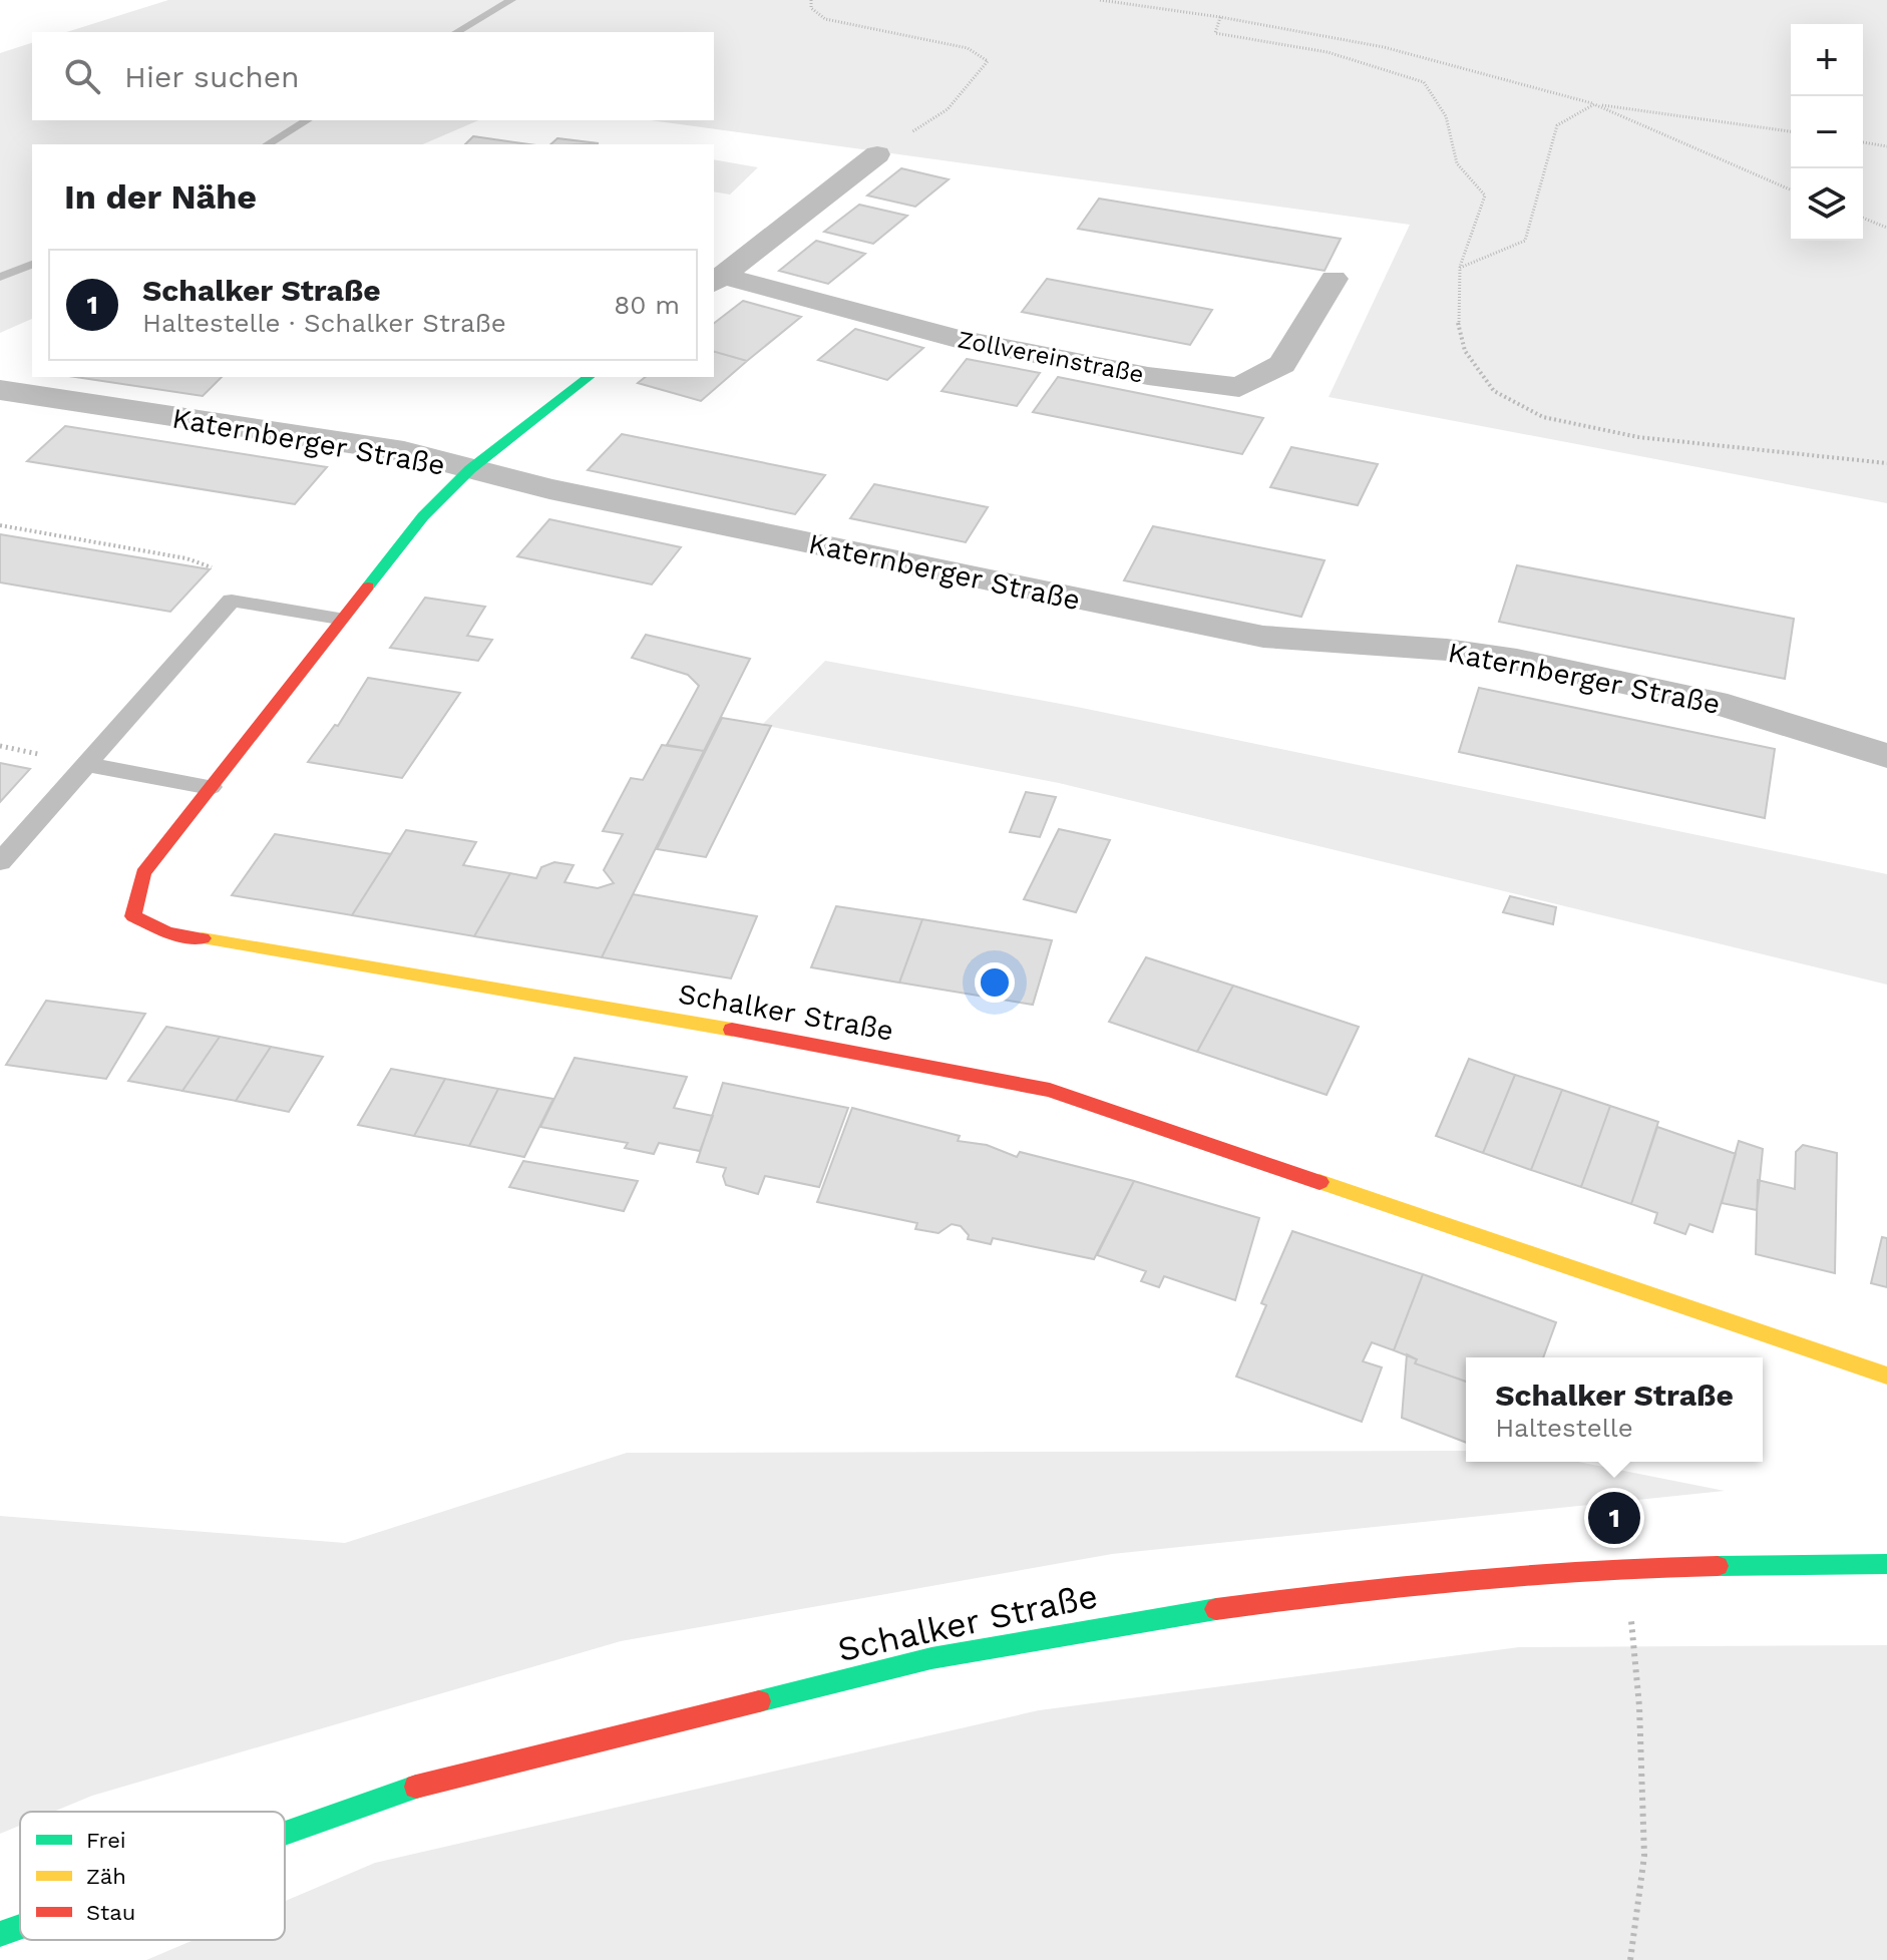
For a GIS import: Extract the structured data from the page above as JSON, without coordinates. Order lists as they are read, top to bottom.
{
  "streets": {
    "street": ["Zollvereinstraße", "Katernberger Straße", "Schalker Straße"]
  },
  "crossings": [
    ["Katernberger Straße", "Schalker Straße"]
  ],
  "legend": ["Frei", "Zäh", "Stau"],
  "page": {
    "map_buttons": ["+", "−"],
    "search": "Hier suchen",
    "heading": "In der Nähe",
    "list": [
      {
        "mark": "1",
        "name": "Schalker Straße",
        "note": "Haltestelle · Schalker Straße",
        "value": "80 m"
      }
    ],
    "popup": ["Schalker Straße", "Haltestelle"],
    "pins": "1"
  }
}
